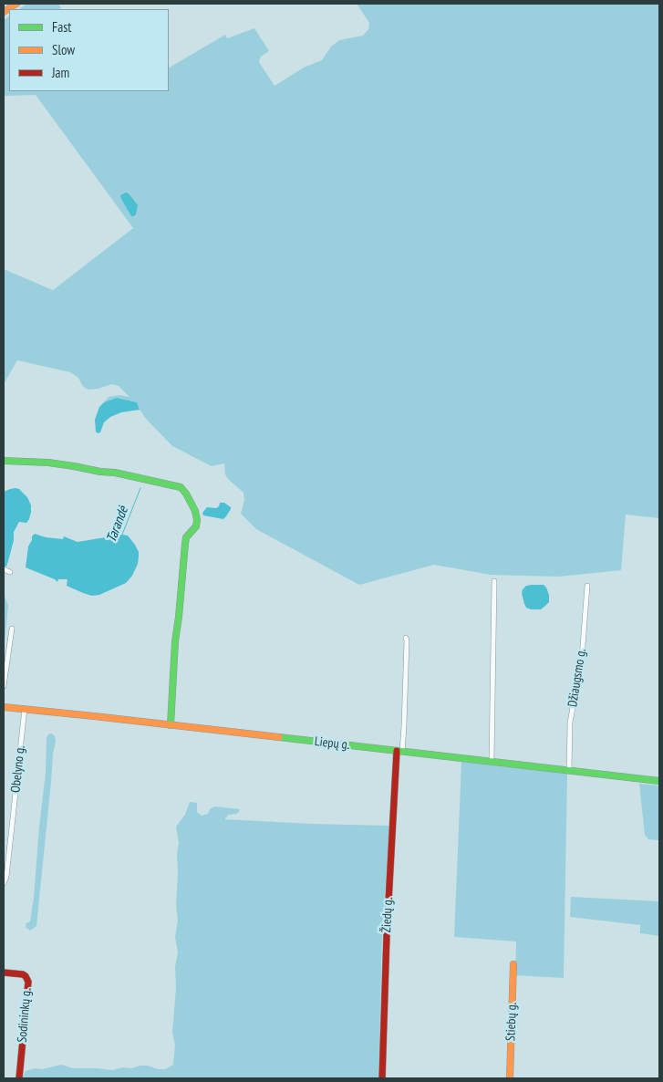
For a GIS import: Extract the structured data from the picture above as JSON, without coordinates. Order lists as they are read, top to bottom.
{
  "streets": {
    "street": [
      "Džiaugsmo g.",
      "Liepų g.",
      "Obelyno g.",
      "Žiedų g.",
      "Sodininkų g.",
      "Stiebų g."
    ]
  },
  "crossings": [
    ["Džiaugsmo g.", "Liepų g."],
    ["Liepų g.", "Obelyno g."],
    ["Liepų g.", "Žiedų g."]
  ],
  "water": ["Tarandė"],
  "legend": ["Fast", "Slow", "Jam"]
}
